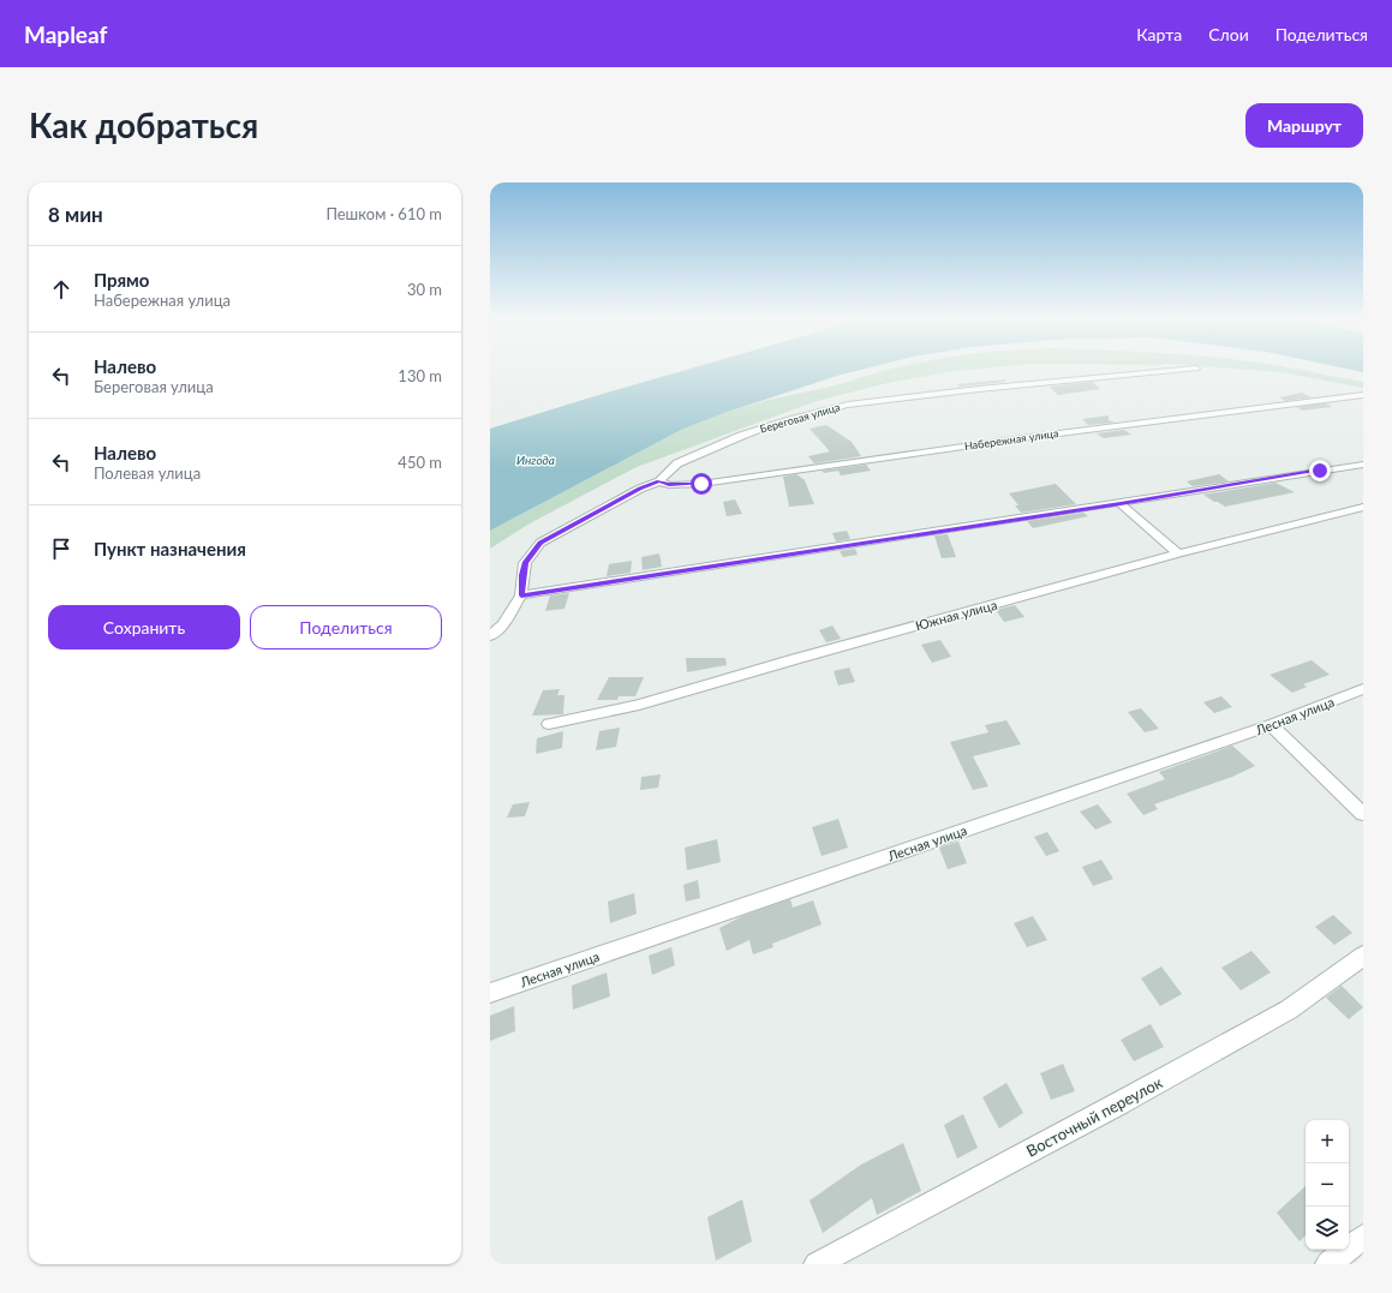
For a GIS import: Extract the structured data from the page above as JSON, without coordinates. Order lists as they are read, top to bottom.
{
  "streets": {
    "street": [
      "Береговая улица",
      "Набережная улица",
      "Южная улица",
      "Лесная улица",
      "Восточный переулок"
    ]
  },
  "crossings": [
    ["Береговая улица", "Набережная улица"]
  ],
  "water": ["Ингода"],
  "page": {
    "header": "Mapleaf",
    "nav": ["Карта", "Слои", "Поделиться"],
    "buttons": [
      "Маршрут",
      ["Сохранить", "Поделиться"]
    ],
    "title": "Как добраться",
    "heading": ["8 мин", "Пешком · 610 m"],
    "list": [
      ["Прямо", "Набережная улица", "30 m"],
      ["Налево", "Береговая улица", "130 m"],
      ["Налево", "Полевая улица", "450 m"],
      "Пункт назначения"
    ],
    "map_buttons": ["+", "−"]
  }
}
